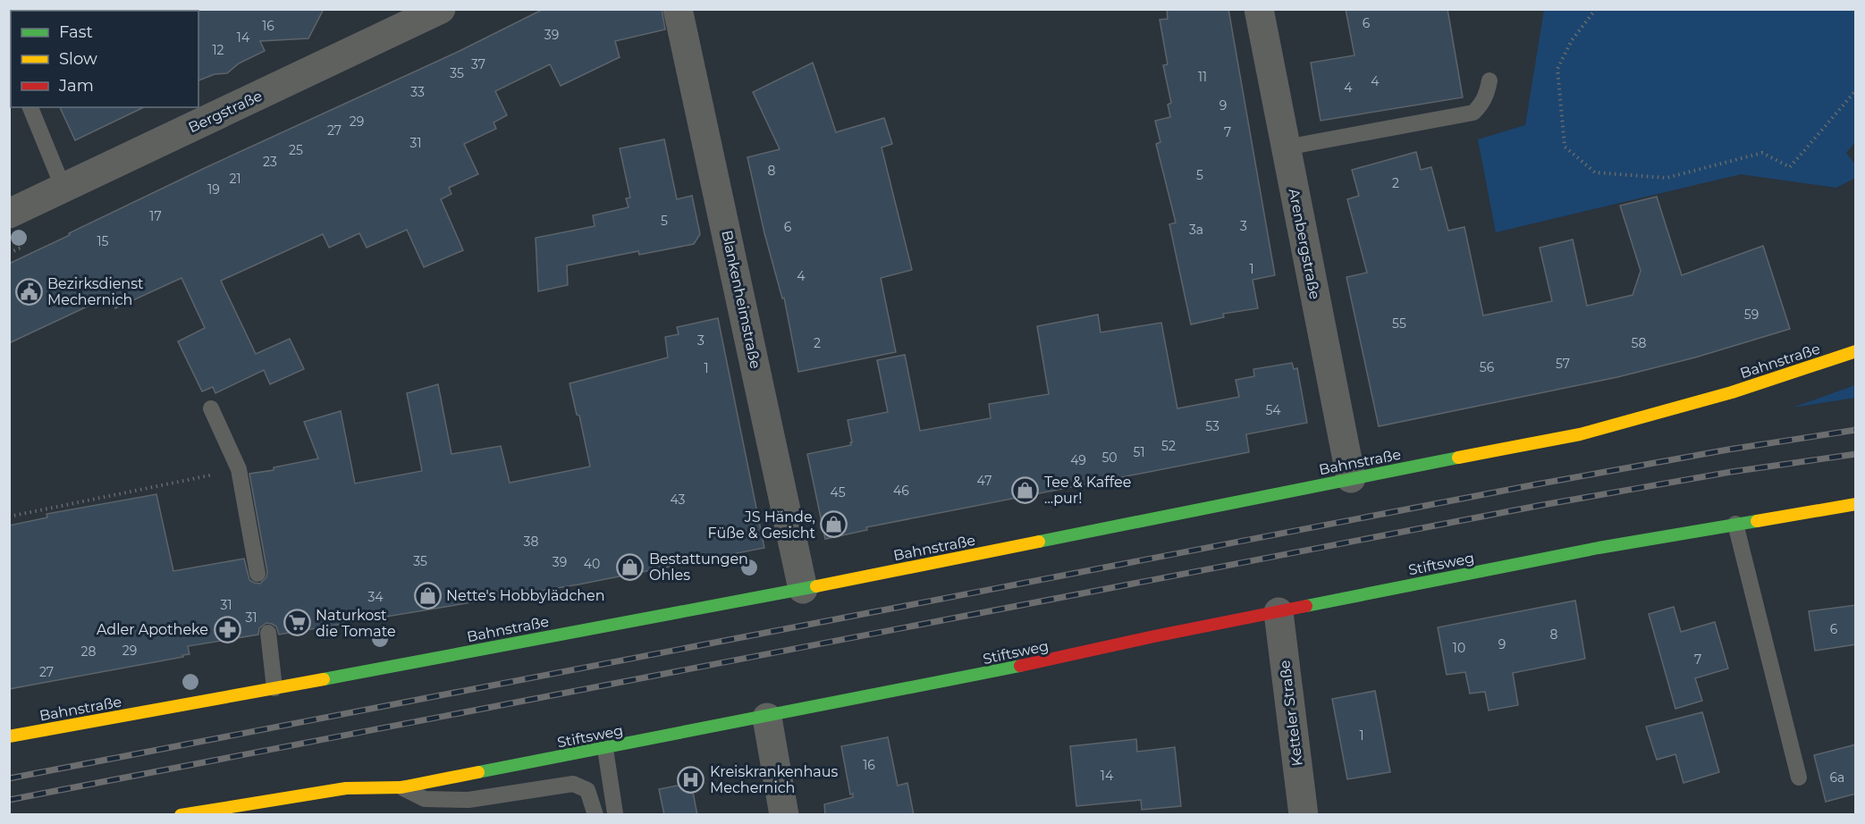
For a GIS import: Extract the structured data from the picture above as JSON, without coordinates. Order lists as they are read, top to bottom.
{
  "streets": {
    "street": [
      "Bergstraße",
      "Arenbergstraße",
      "Blankenheimstraße",
      "Bahnstraße",
      "Stiftsweg",
      "Ketteler Straße"
    ]
  },
  "crossings": [
    ["Arenbergstraße", "Bahnstraße"],
    ["Blankenheimstraße", "Bahnstraße"],
    ["Stiftsweg", "Ketteler Straße"]
  ],
  "places": {
    "public building": ["Bezirksdienst Mechernich"],
    "shop": [
      "Tee & Kaffee ...pur!",
      "JS Hände, Füße & Gesicht",
      "Bestattungen Ohles",
      "Nette's Hobbylädchen"
    ],
    "supermarket": ["Naturkost die Tomate"],
    "pharmacy": ["Adler Apotheke"],
    "hospital": ["Kreiskrankenhaus Mechernich"]
  },
  "house_numbers": [
    "6",
    "16",
    "39",
    "14",
    "12",
    "37",
    "35",
    "11",
    "4",
    "4",
    "33",
    "9",
    "29",
    "27",
    "7",
    "31",
    "25",
    "23",
    "8",
    "5",
    "21",
    "2",
    "19",
    "17",
    "5",
    "3",
    "6",
    "3a",
    "15",
    "1",
    "4",
    "59",
    "55",
    "3",
    "2",
    "58",
    "57",
    "56",
    "1",
    "54",
    "53",
    "52",
    "51",
    "50",
    "49",
    "47",
    "46",
    "45",
    "43",
    "38",
    "35",
    "39",
    "40",
    "34",
    "31",
    "31",
    "6",
    "8",
    "9",
    "10",
    "29",
    "28",
    "7",
    "27",
    "1",
    "16",
    "14",
    "6a"
  ],
  "legend": ["Fast", "Slow", "Jam"]
}
